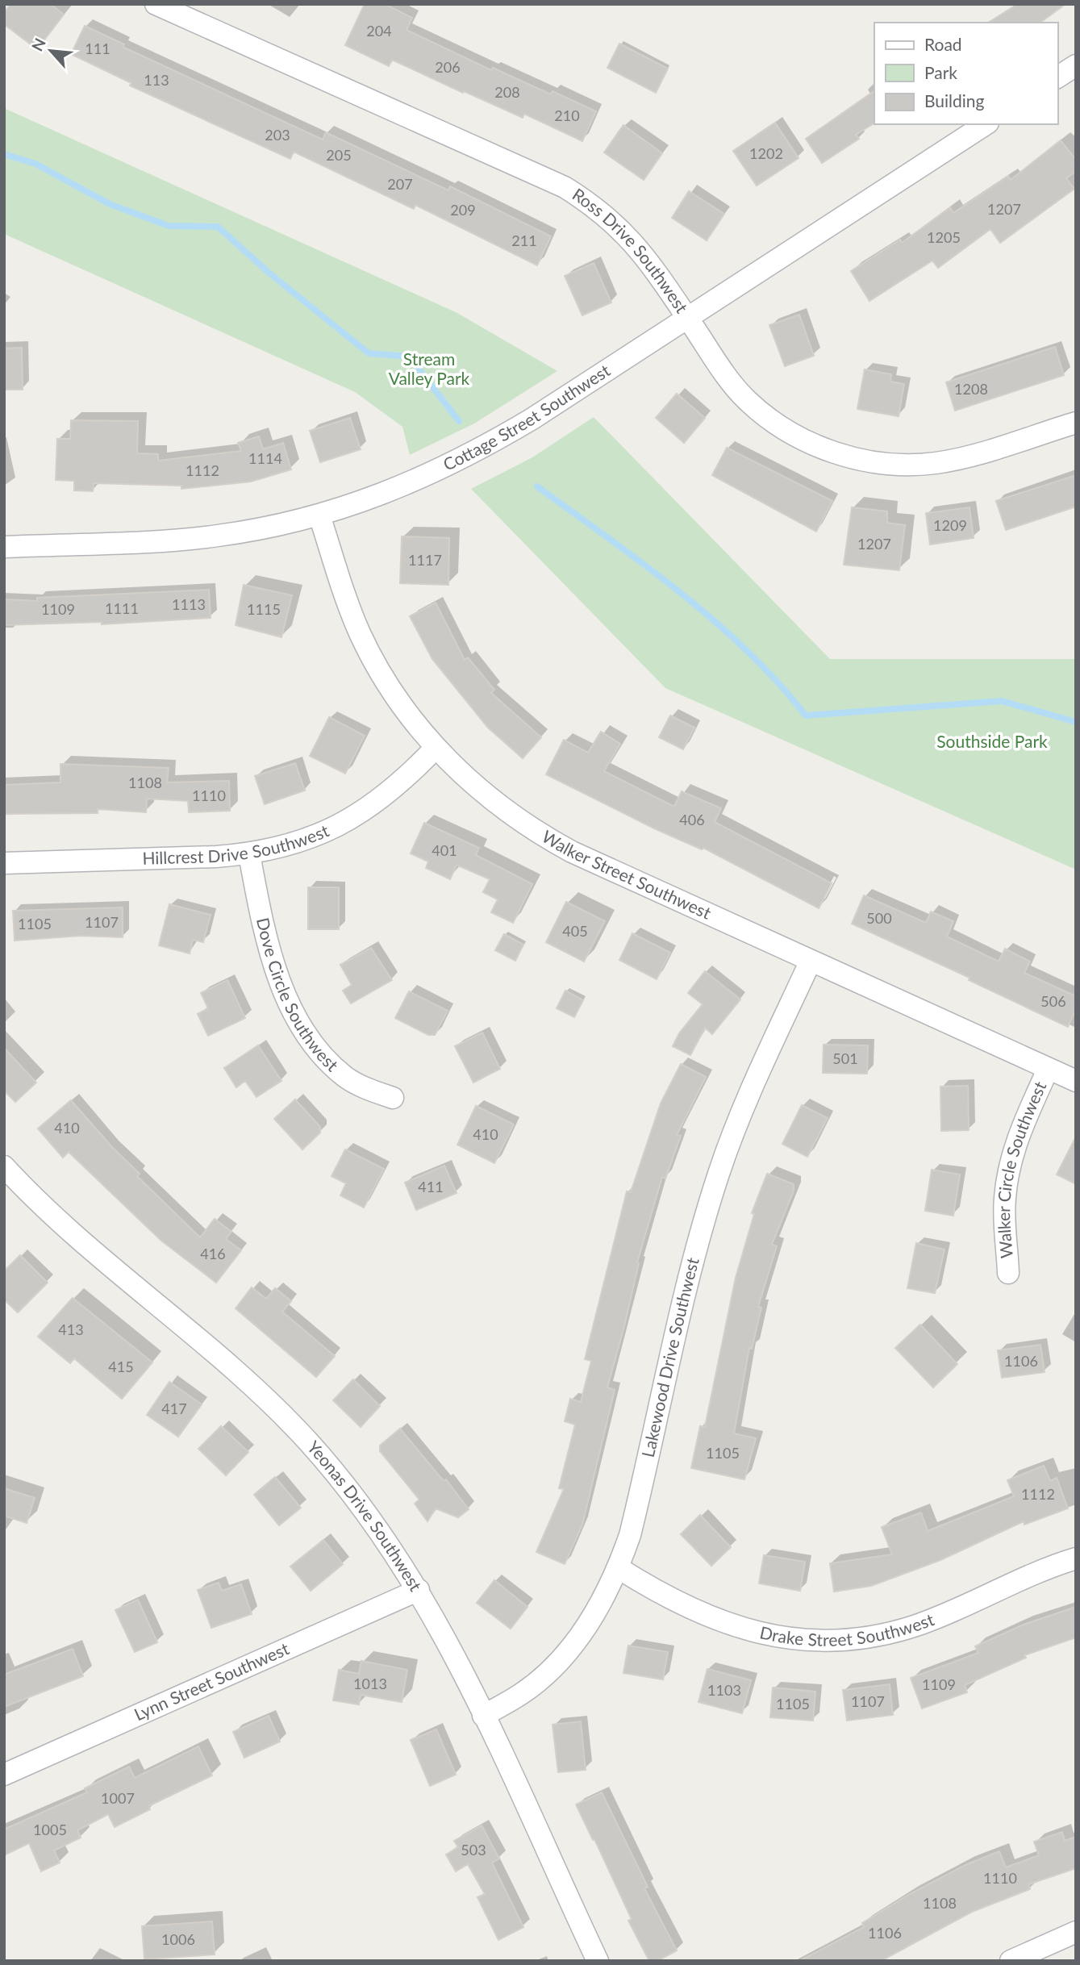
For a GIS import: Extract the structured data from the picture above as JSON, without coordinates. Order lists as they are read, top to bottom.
{
  "streets": {
    "street": [
      "Ross Drive Southwest",
      "Cottage Street Southwest",
      "Hillcrest Drive Southwest",
      "Walker Street Southwest",
      "Dove Circle Southwest",
      "Walker Circle Southwest",
      "Lakewood Drive Southwest",
      "Yeonas Drive Southwest",
      "Drake Street Southwest",
      "Lynn Street Southwest"
    ]
  },
  "crossings": [
    ["Ross Drive Southwest", "Cottage Street Southwest"],
    ["Cottage Street Southwest", "Walker Street Southwest"],
    ["Hillcrest Drive Southwest", "Walker Street Southwest"],
    ["Hillcrest Drive Southwest", "Dove Circle Southwest"],
    ["Walker Street Southwest", "Walker Circle Southwest"],
    ["Walker Street Southwest", "Lakewood Drive Southwest"],
    ["Lakewood Drive Southwest", "Yeonas Drive Southwest"],
    ["Lakewood Drive Southwest", "Drake Street Southwest"],
    ["Yeonas Drive Southwest", "Lynn Street Southwest"]
  ],
  "parks": ["Stream Valley Park", "Southside Park"],
  "house_numbers": [
    "204",
    "111",
    "206",
    "113",
    "208",
    "210",
    "203",
    "1202",
    "205",
    "207",
    "1207",
    "209",
    "1205",
    "211",
    "1208",
    "1114",
    "1112",
    "1209",
    "1207",
    "1117",
    "1113",
    "1111",
    "1109",
    "1115",
    "1108",
    "1110",
    "406",
    "401",
    "500",
    "1107",
    "1105",
    "405",
    "506",
    "501",
    "410",
    "410",
    "411",
    "416",
    "413",
    "1106",
    "415",
    "417",
    "1105",
    "1112",
    "1013",
    "1109",
    "1103",
    "1107",
    "1105",
    "1007",
    "1005",
    "503",
    "1110",
    "1108",
    "1106",
    "1006"
  ],
  "legend": ["Road", "Park", "Building"],
  "north": "top left"
}
